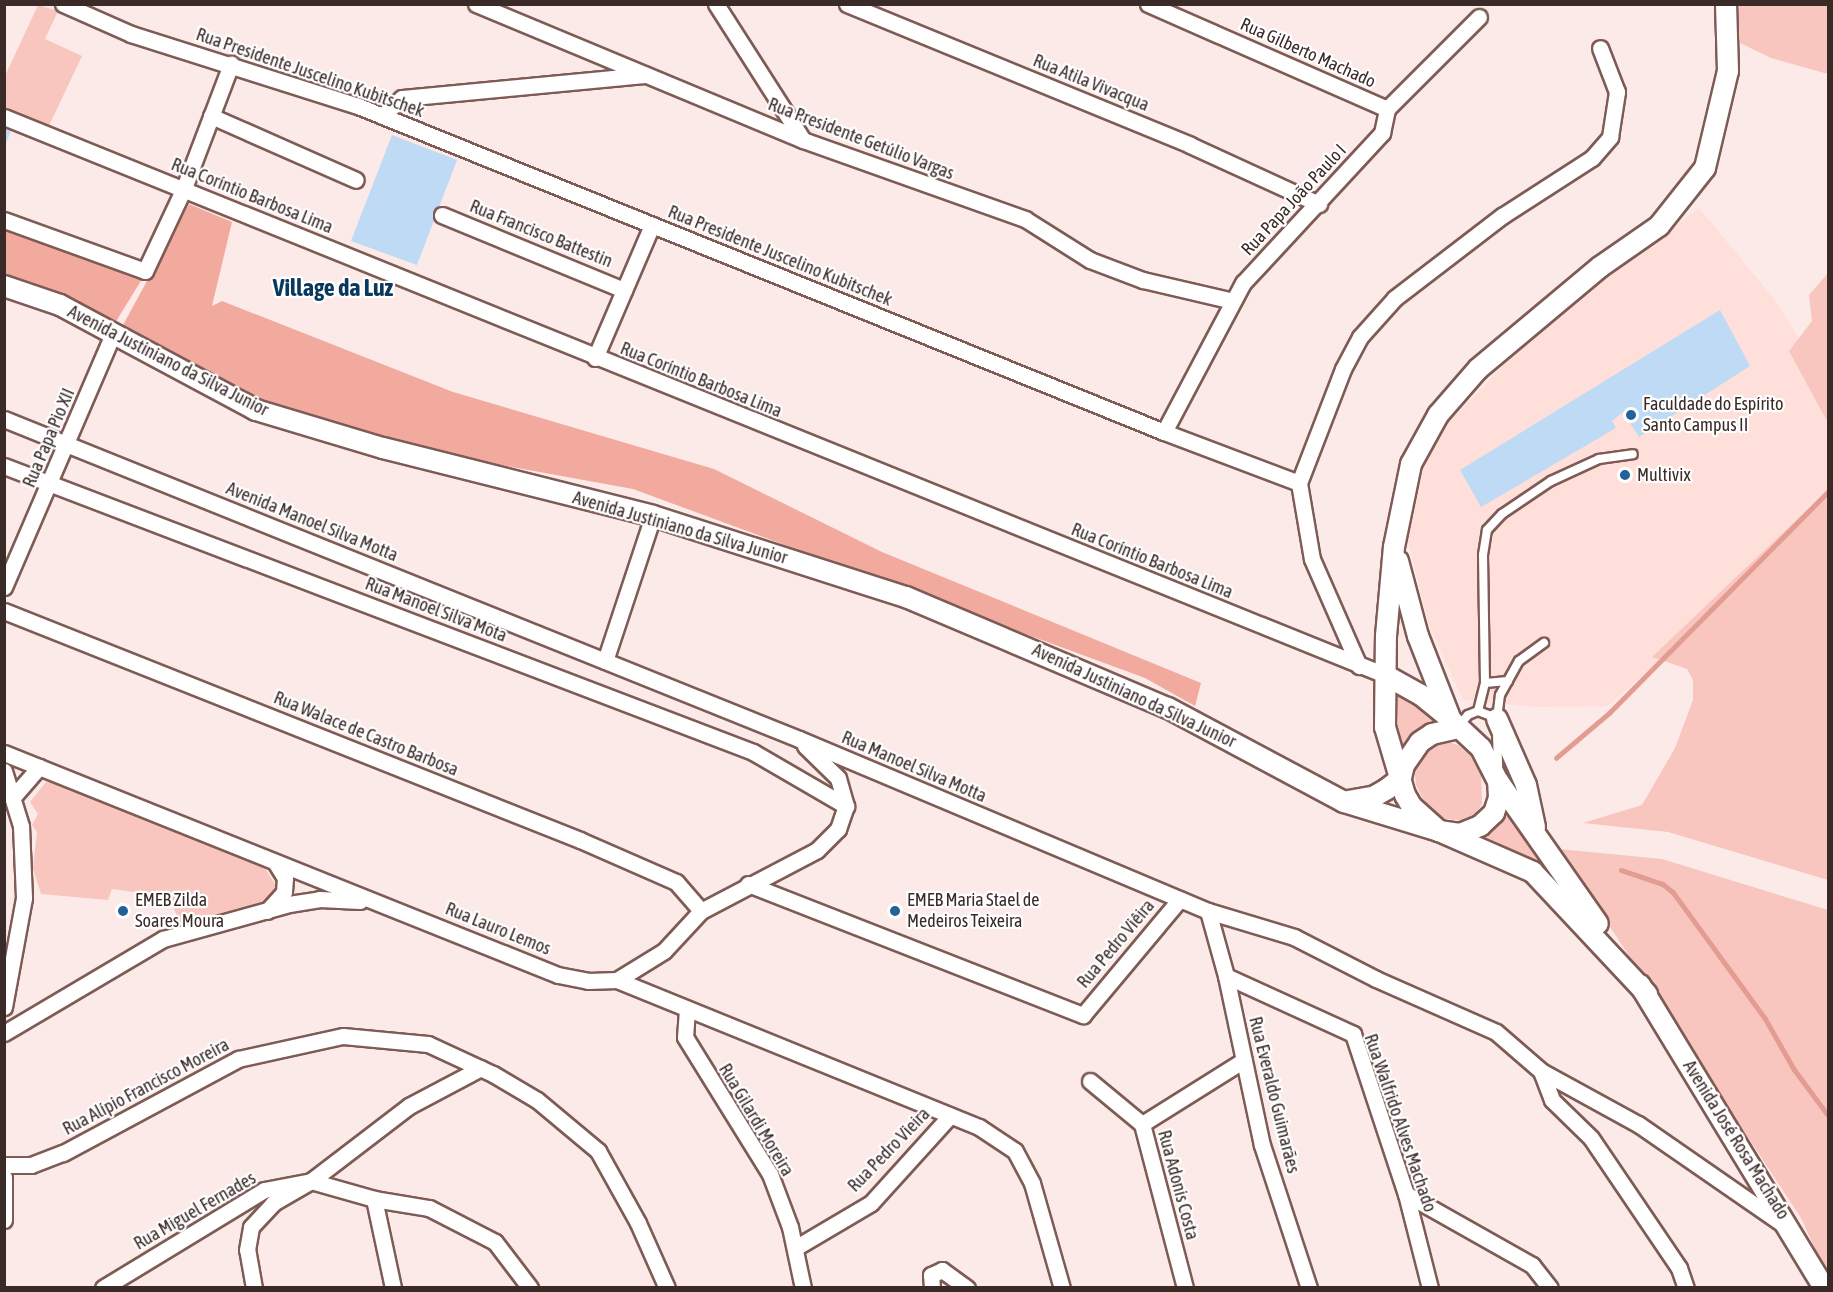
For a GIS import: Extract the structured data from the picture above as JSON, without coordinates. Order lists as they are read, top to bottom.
{
  "streets": {
    "main road": ["Avenida Justiniano da Silva Junior", "Avenida José Rosa Machado"],
    "street": [
      "Rua Gilberto Machado",
      "Rua Presidente Juscelino Kubitschek",
      "Rua Atila Vivacqua",
      "Rua Presidente Getúlio Vargas",
      "Rua Coríntio Barbosa Lima",
      "Rua Papa João Paulo I",
      "Rua Francisco Battestin",
      "Rua Papa Pio XII",
      "Avenida Manoel Silva Motta",
      "Rua Manoel Silva Mota",
      "Rua Walace de Castro Barbosa",
      "Rua Manoel Silva Motta",
      "Rua Lauro Lemos",
      "Rua Pedro Viêira",
      "Rua Alípio Francisco Moreira",
      "Rua Everaldo Guimarães",
      "Rua Gilardi Moreira",
      "Rua Walfrido Alves Machado",
      "Rua Pedro Vieira",
      "Rua Adonis Costa",
      "Rua Miguel Fernades"
    ]
  },
  "crossings": [
    ["Rua Gilberto Machado", "Rua Papa João Paulo I"],
    ["Rua Presidente Juscelino Kubitschek", "Rua Papa João Paulo I"],
    ["Rua Atila Vivacqua", "Rua Papa João Paulo I"],
    ["Rua Presidente Getúlio Vargas", "Rua Papa João Paulo I"],
    ["Avenida Justiniano da Silva Junior", "Rua Papa Pio XII"],
    ["Rua Papa Pio XII", "Avenida Manoel Silva Motta"],
    ["Rua Papa Pio XII", "Rua Manoel Silva Mota"],
    ["Avenida Manoel Silva Motta", "Rua Manoel Silva Motta"],
    ["Rua Manoel Silva Motta", "Rua Pedro Viêira"],
    ["Rua Manoel Silva Motta", "Rua Everaldo Guimarães"],
    ["Rua Manoel Silva Motta", "Avenida José Rosa Machado"],
    ["Rua Lauro Lemos", "Rua Gilardi Moreira"],
    ["Rua Lauro Lemos", "Rua Pedro Vieira"],
    ["Rua Everaldo Guimarães", "Rua Walfrido Alves Machado"],
    ["Rua Gilardi Moreira", "Rua Pedro Vieira"]
  ],
  "districts": ["Village da Luz"],
  "places": [
    "Faculdade do Espírito Santo Campus II",
    "Multivix",
    "EMEB Zilda Soares Moura",
    "EMEB Maria Stael de Medeiros Teixeira"
  ]
}
